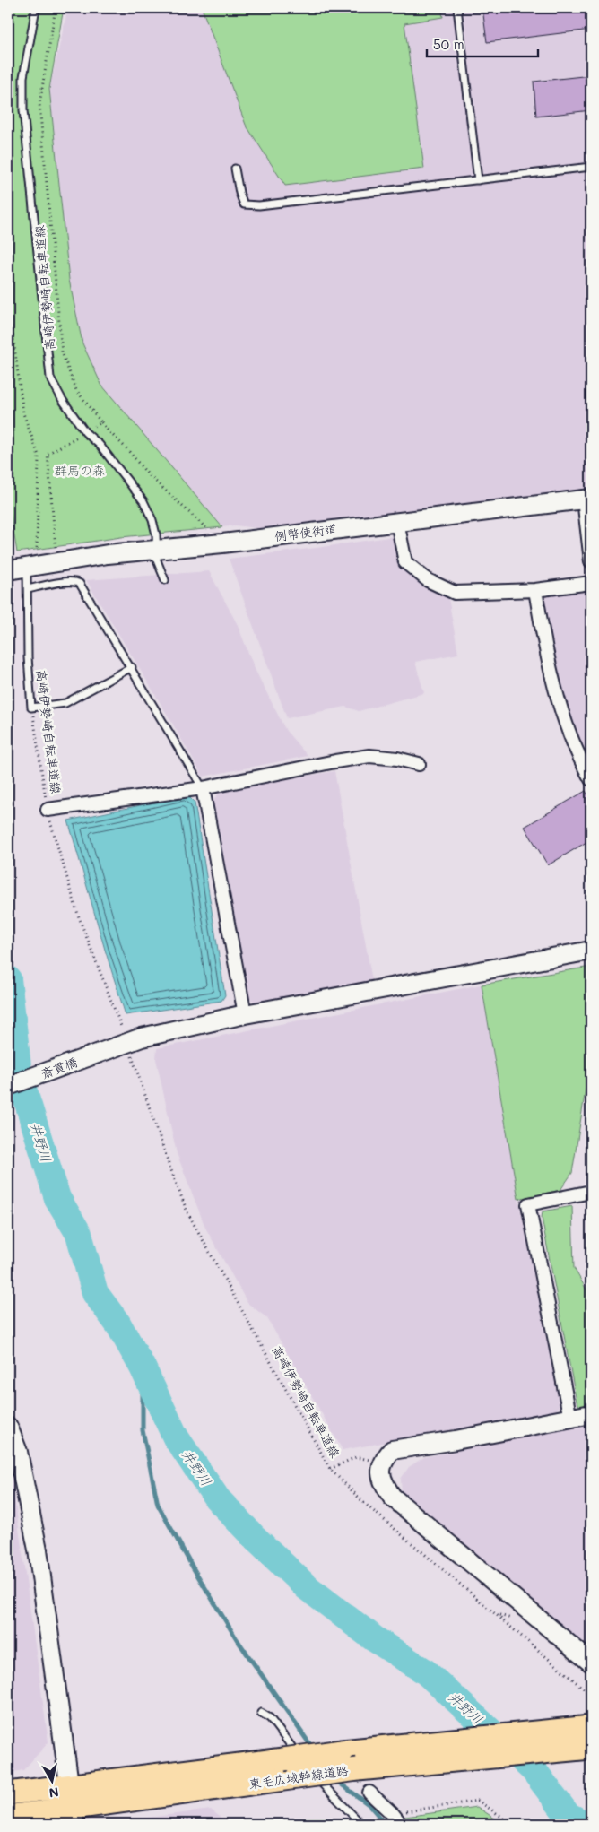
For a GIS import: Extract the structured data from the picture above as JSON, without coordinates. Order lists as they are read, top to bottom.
{
  "streets": {
    "highway": ["東毛広域幹線道路"],
    "street": ["例幣使街道", "斎貫橋"],
    "lane": ["高崎伊勢崎自転車道線"]
  },
  "crossings": [
    ["高崎伊勢崎自転車道線", "例幣使街道"]
  ],
  "water": ["井野川"],
  "parks": ["群馬の森"],
  "scale_bar": "50 m",
  "north": "bottom"
}
